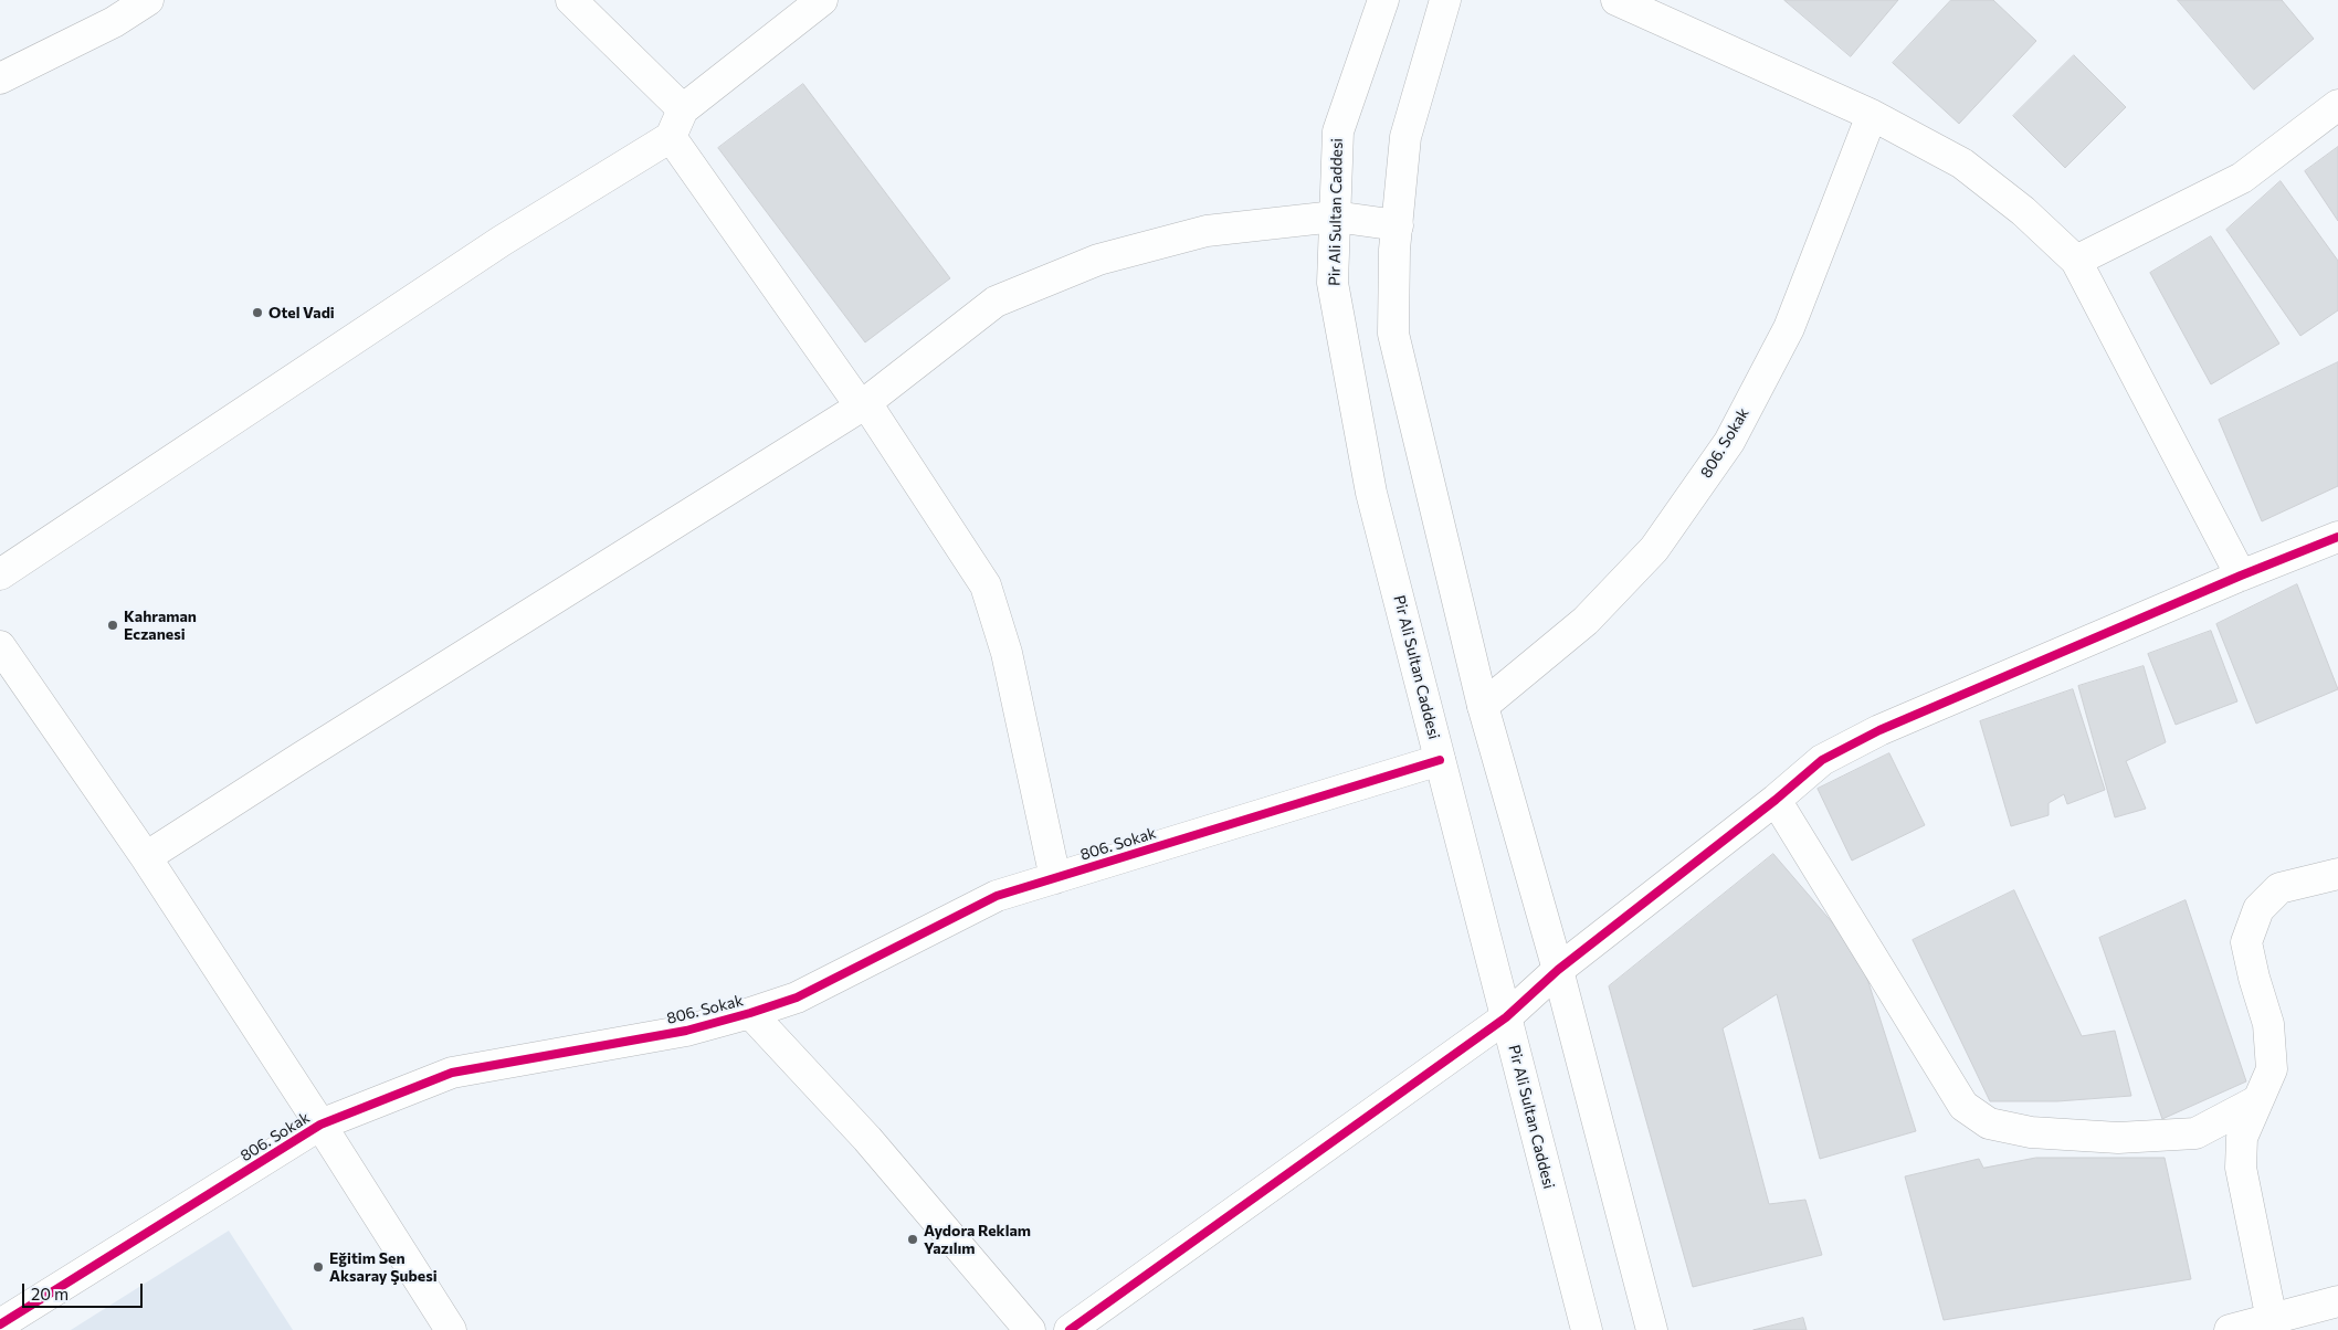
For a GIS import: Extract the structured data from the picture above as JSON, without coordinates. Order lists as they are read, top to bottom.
{
  "streets": {
    "street": ["Pir Ali Sultan Caddesi", "806. Sokak"]
  },
  "crossings": [
    ["Pir Ali Sultan Caddesi", "806. Sokak"]
  ],
  "places": [
    "Otel Vadi",
    "Kahraman Eczanesi",
    "Aydora Reklam Yazılım",
    "Eğitim Sen Aksaray Şubesi"
  ],
  "scale_bar": "20 m"
}
